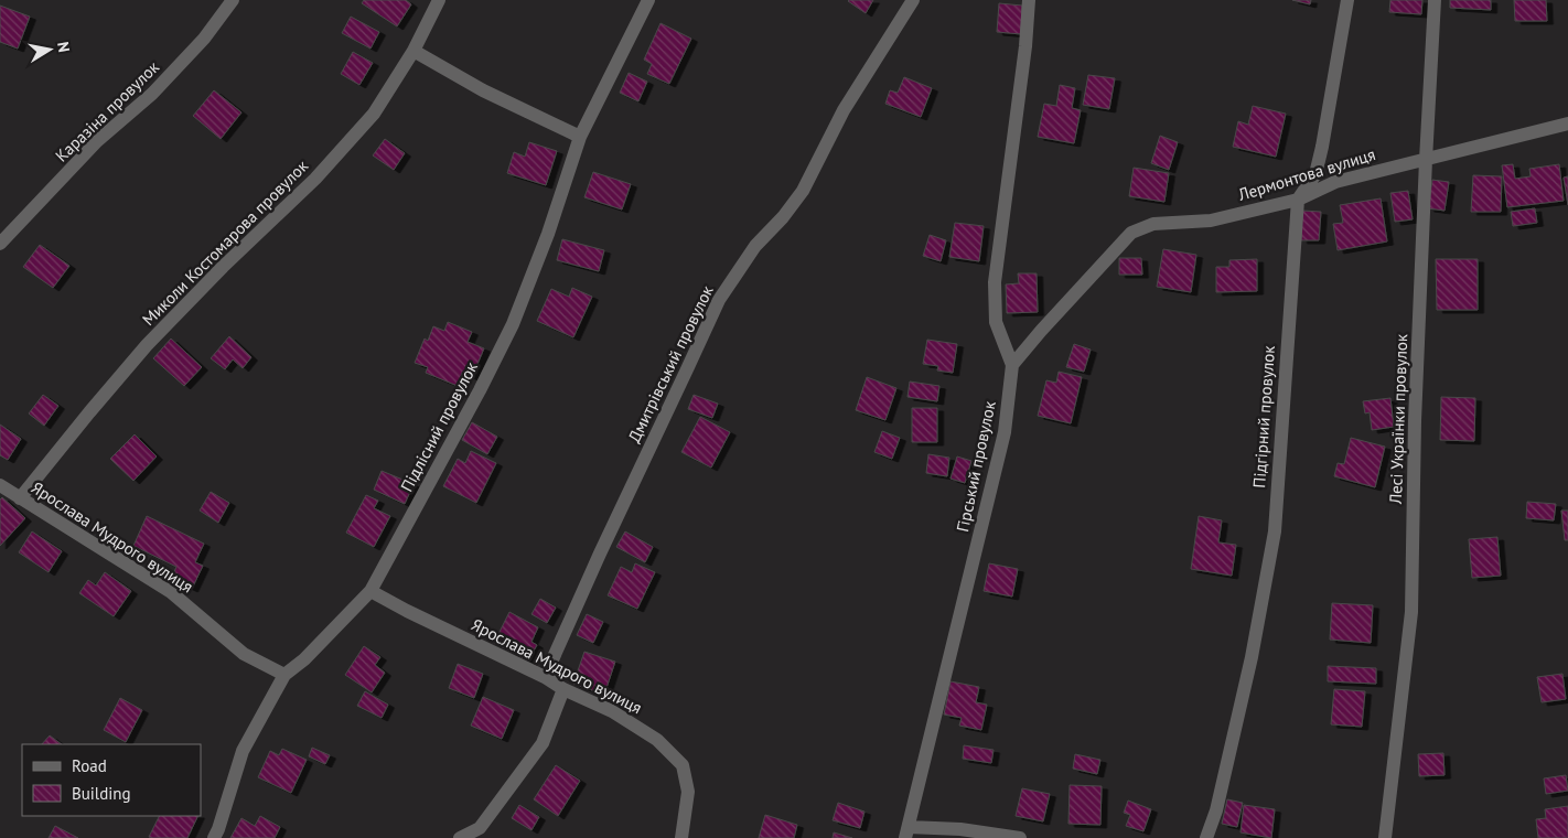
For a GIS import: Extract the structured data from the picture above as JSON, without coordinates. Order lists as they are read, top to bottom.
{
  "streets": {
    "street": [
      "Каразіна провулок",
      "Лермонтова вулиця",
      "Миколи Костомарова провулок",
      "Дмитрівський провулок",
      "Підгірний провулок",
      "Лесі Українки провулок",
      "Підлісний провулок",
      "Гірський провулок",
      "Ярослава Мудрого вулиця"
    ]
  },
  "crossings": [
    ["Лермонтова вулиця", "Підгірний провулок"],
    ["Лермонтова вулиця", "Лесі Українки провулок"],
    ["Лермонтова вулиця", "Гірський провулок"],
    ["Миколи Костомарова провулок", "Ярослава Мудрого вулиця"],
    ["Дмитрівський провулок", "Ярослава Мудрого вулиця"],
    ["Підлісний провулок", "Ярослава Мудрого вулиця"]
  ],
  "legend": ["Road", "Building"],
  "north": "right"
}
